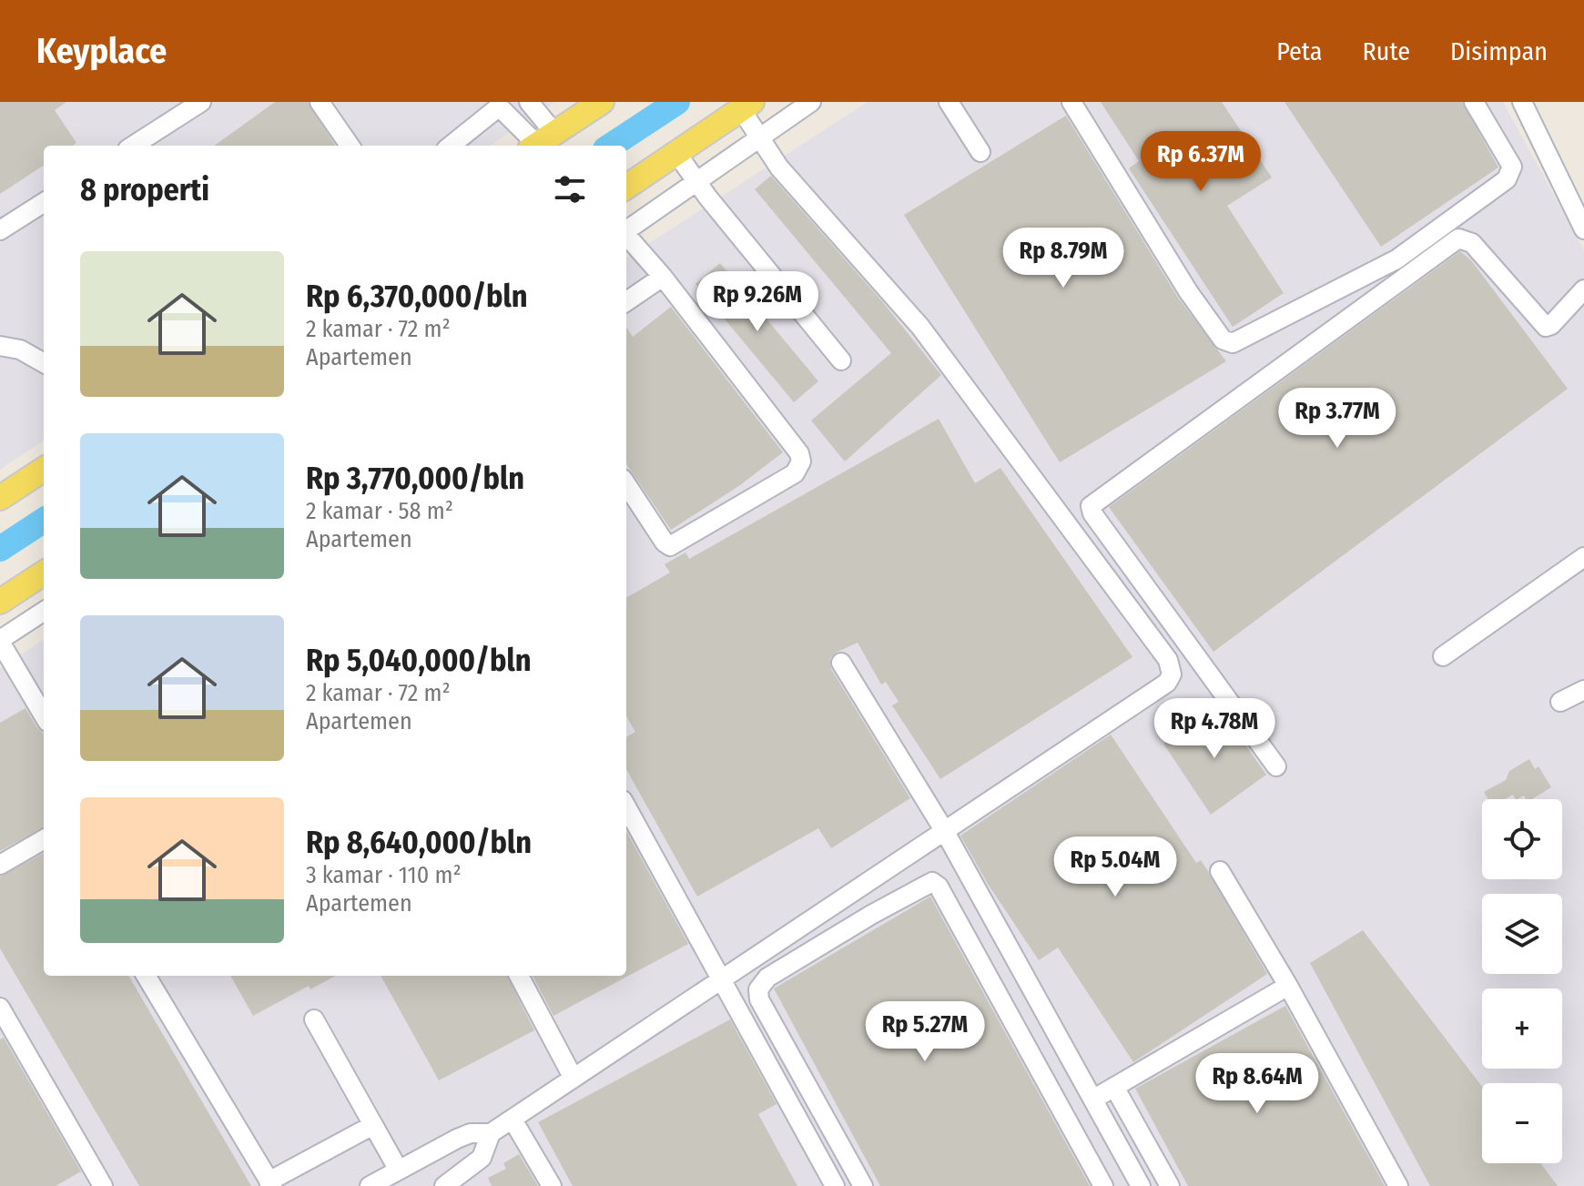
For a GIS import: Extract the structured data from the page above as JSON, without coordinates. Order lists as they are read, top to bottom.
{
  "page": {
    "header": "Keyplace",
    "nav": ["Peta", "Rute", "Disimpan"],
    "price": [
      "Rp 6.37M",
      "Rp 8.79M",
      "Rp 9.26M",
      "Rp 3.77M",
      "Rp 4.78M",
      "Rp 5.04M",
      "Rp 5.27M",
      "Rp 8.64M"
    ],
    "heading": "8 properti",
    "list": [
      {
        "name": "Rp 6,370,000/bln",
        "note": "2 kamar · 72 m² · Apartemen"
      },
      {
        "name": "Rp 3,770,000/bln",
        "note": "2 kamar · 58 m² · Apartemen"
      },
      {
        "name": "Rp 5,040,000/bln",
        "note": "2 kamar · 72 m² · Apartemen"
      },
      {
        "name": "Rp 8,640,000/bln",
        "note": "3 kamar · 110 m² · Apartemen"
      }
    ],
    "map_buttons": ["+", "−"]
  }
}
